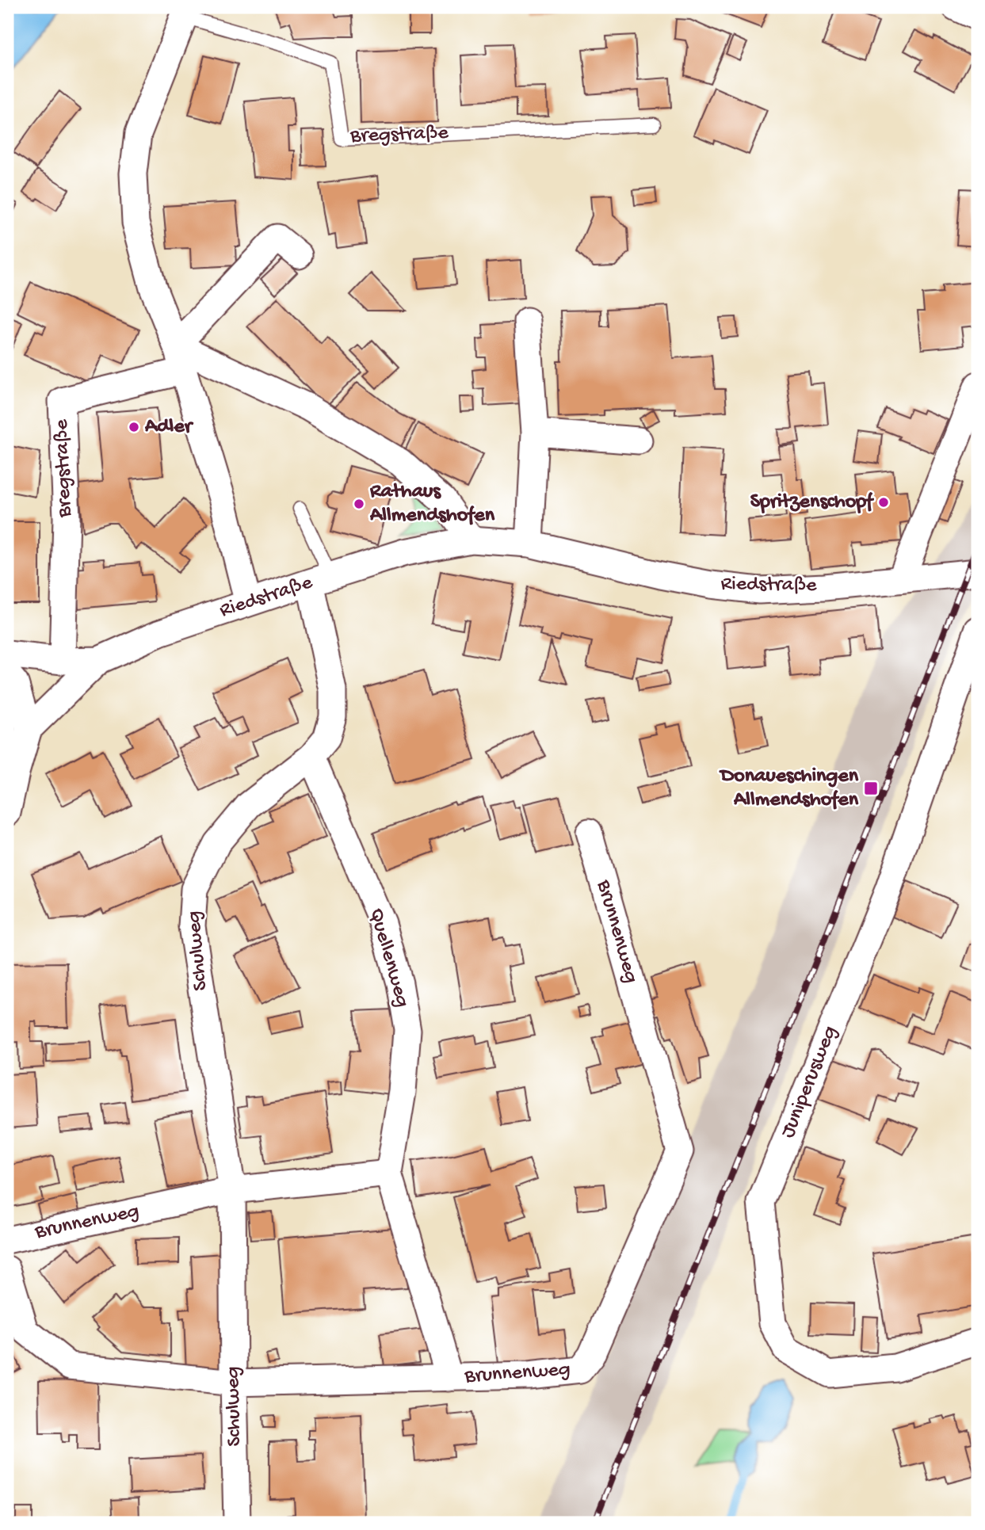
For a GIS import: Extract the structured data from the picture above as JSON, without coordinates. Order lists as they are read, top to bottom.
{
  "streets": {
    "street": [
      "Bregstraße",
      "Riedstraße",
      "Brunnenweg",
      "Schulweg",
      "Quellenweg",
      "Juniperusweg"
    ]
  },
  "crossings": [
    ["Bregstraße", "Riedstraße"],
    ["Brunnenweg", "Schulweg"],
    ["Brunnenweg", "Quellenweg"],
    ["Schulweg", "Quellenweg"]
  ],
  "places": {
    "other": ["Adler", "Spritzenschopf", "Rathaus Allmendshofen"],
    "transit": ["Donaueschingen Allmendshofen"]
  }
}
